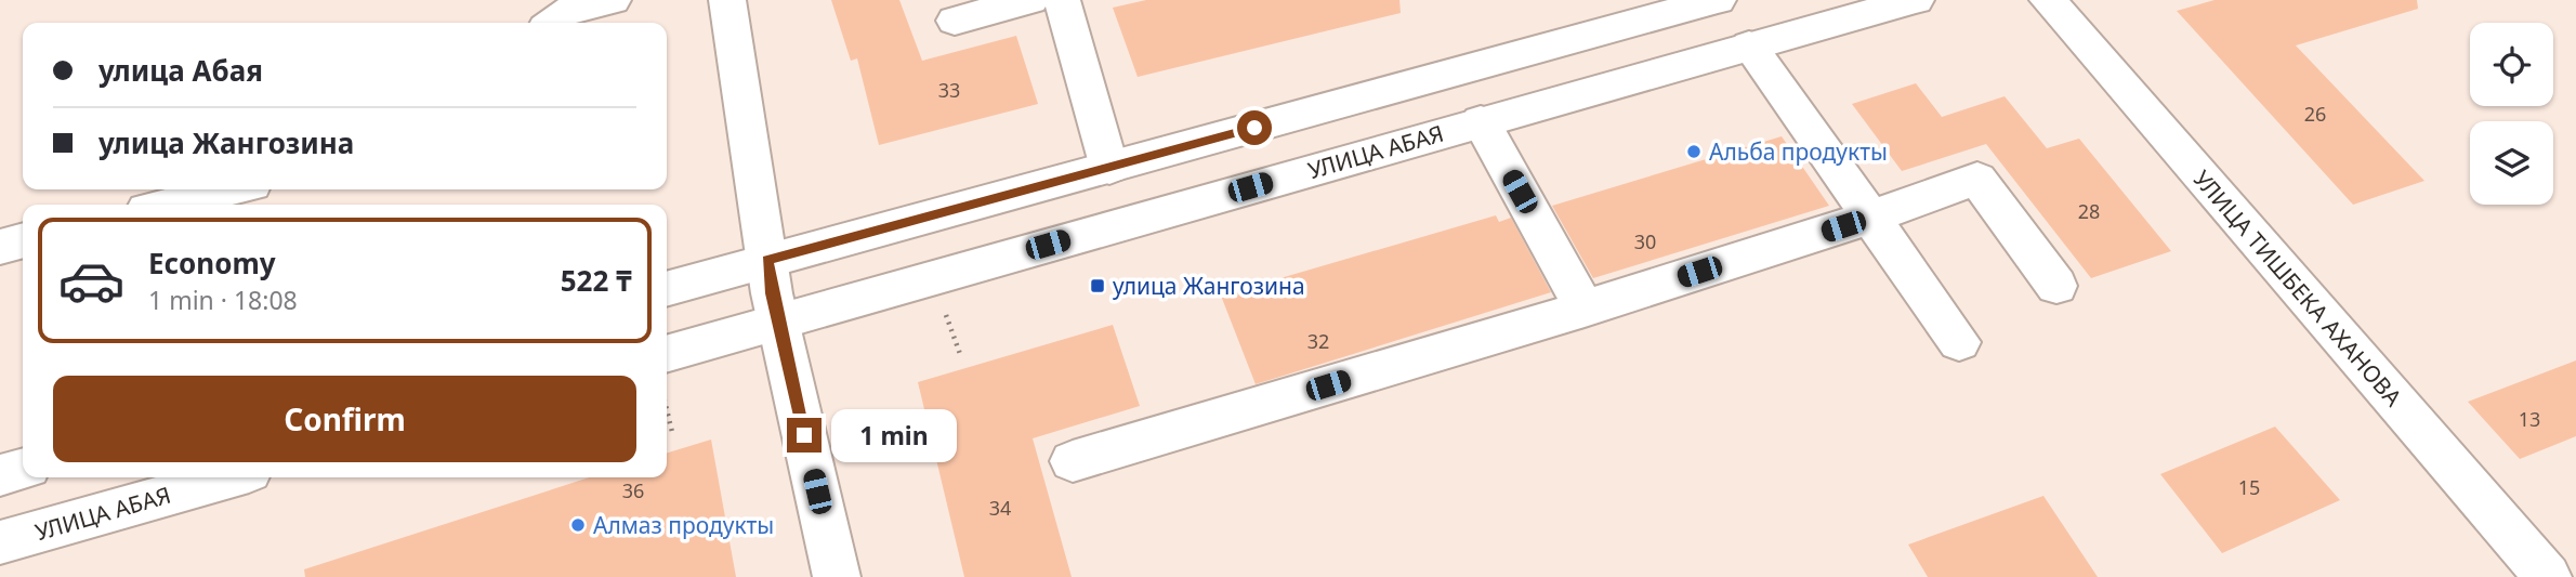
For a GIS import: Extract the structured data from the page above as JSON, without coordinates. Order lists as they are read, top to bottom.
{
  "streets": {
    "main road": ["УЛИЦА АБАЯ", "УЛИЦА ТИШБЕКА АХАНОВА"]
  },
  "places": {
    "other": ["Альба продукты", "Алмаз продукты"],
    "transit": ["улица Жангозина"]
  },
  "house_numbers": [
    "33",
    "26",
    "28",
    "30",
    "32",
    "13",
    "15",
    "36",
    "34"
  ],
  "page": {
    "banner": ["улица Абая", "улица Жангозина"],
    "list": [
      {
        "name": "Economy",
        "note": "1 min · 18:08",
        "value": "522 ₸"
      }
    ],
    "buttons": "Confirm",
    "bubble": "1 min"
  }
}
